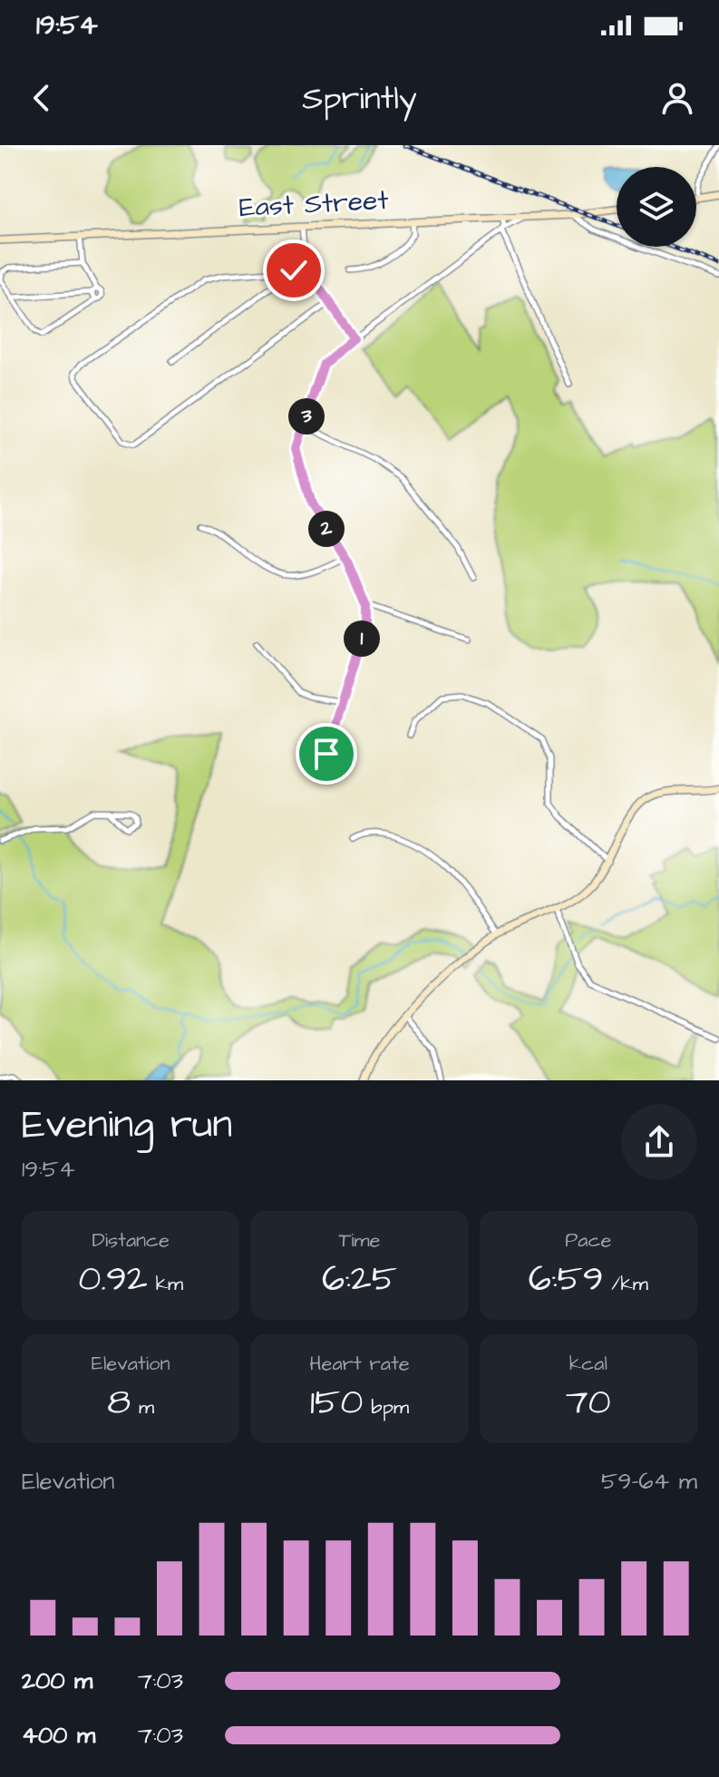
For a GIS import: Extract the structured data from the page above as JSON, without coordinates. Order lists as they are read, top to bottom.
{
  "streets": {
    "main road": ["East Street"]
  },
  "page": {
    "status": "19:54",
    "header": "Sprintly",
    "pins": ["3", "2", "1"],
    "heading": ["Evening run", "19:54"],
    "stats": [
      ["Distance", "0.92 km"],
      ["Time", "6:25"],
      ["Pace", "6:59 /km"],
      ["Elevation", "8 m"],
      ["Heart rate", "150 bpm"],
      ["kcal", "70"]
    ],
    "chart": ["Elevation", "59–64 m"],
    "list": [
      {
        "name": "200 m",
        "note": "7:03"
      },
      {
        "name": "400 m",
        "note": "7:03"
      }
    ]
  }
}
